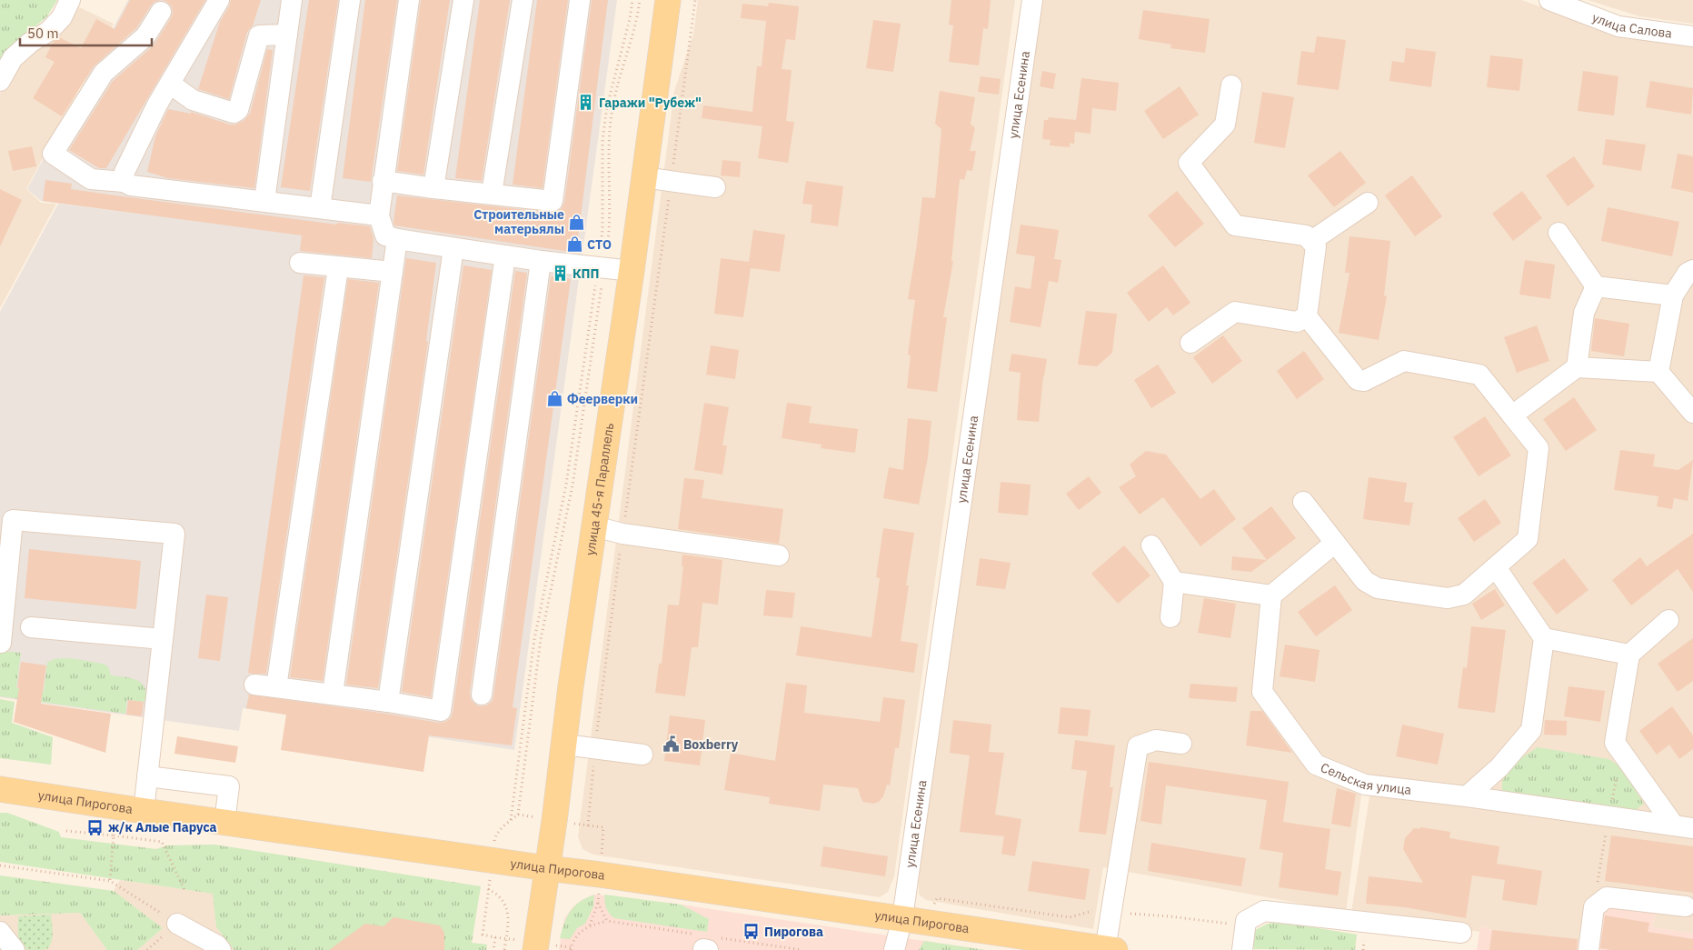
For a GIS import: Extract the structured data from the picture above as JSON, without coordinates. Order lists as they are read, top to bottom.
{
  "streets": {
    "main road": ["улица 45-я Параллель", "улица Пирогова"],
    "street": ["улица Салова", "улица Есенина", "Сельская улица"]
  },
  "crossings": [
    ["улица Есенина", "улица Пирогова"],
    ["улица 45-я Параллель", "улица Пирогова"]
  ],
  "places": {
    "building": ["Гаражи \"Рубеж\"", "КПП"],
    "shop": ["Строительные матерьялы", "СТО", "Феерверки"],
    "public building": ["Boxberry"],
    "bus stop": ["ж/к Алые Паруса", "Пирогова"]
  },
  "scale_bar": "50 m"
}
